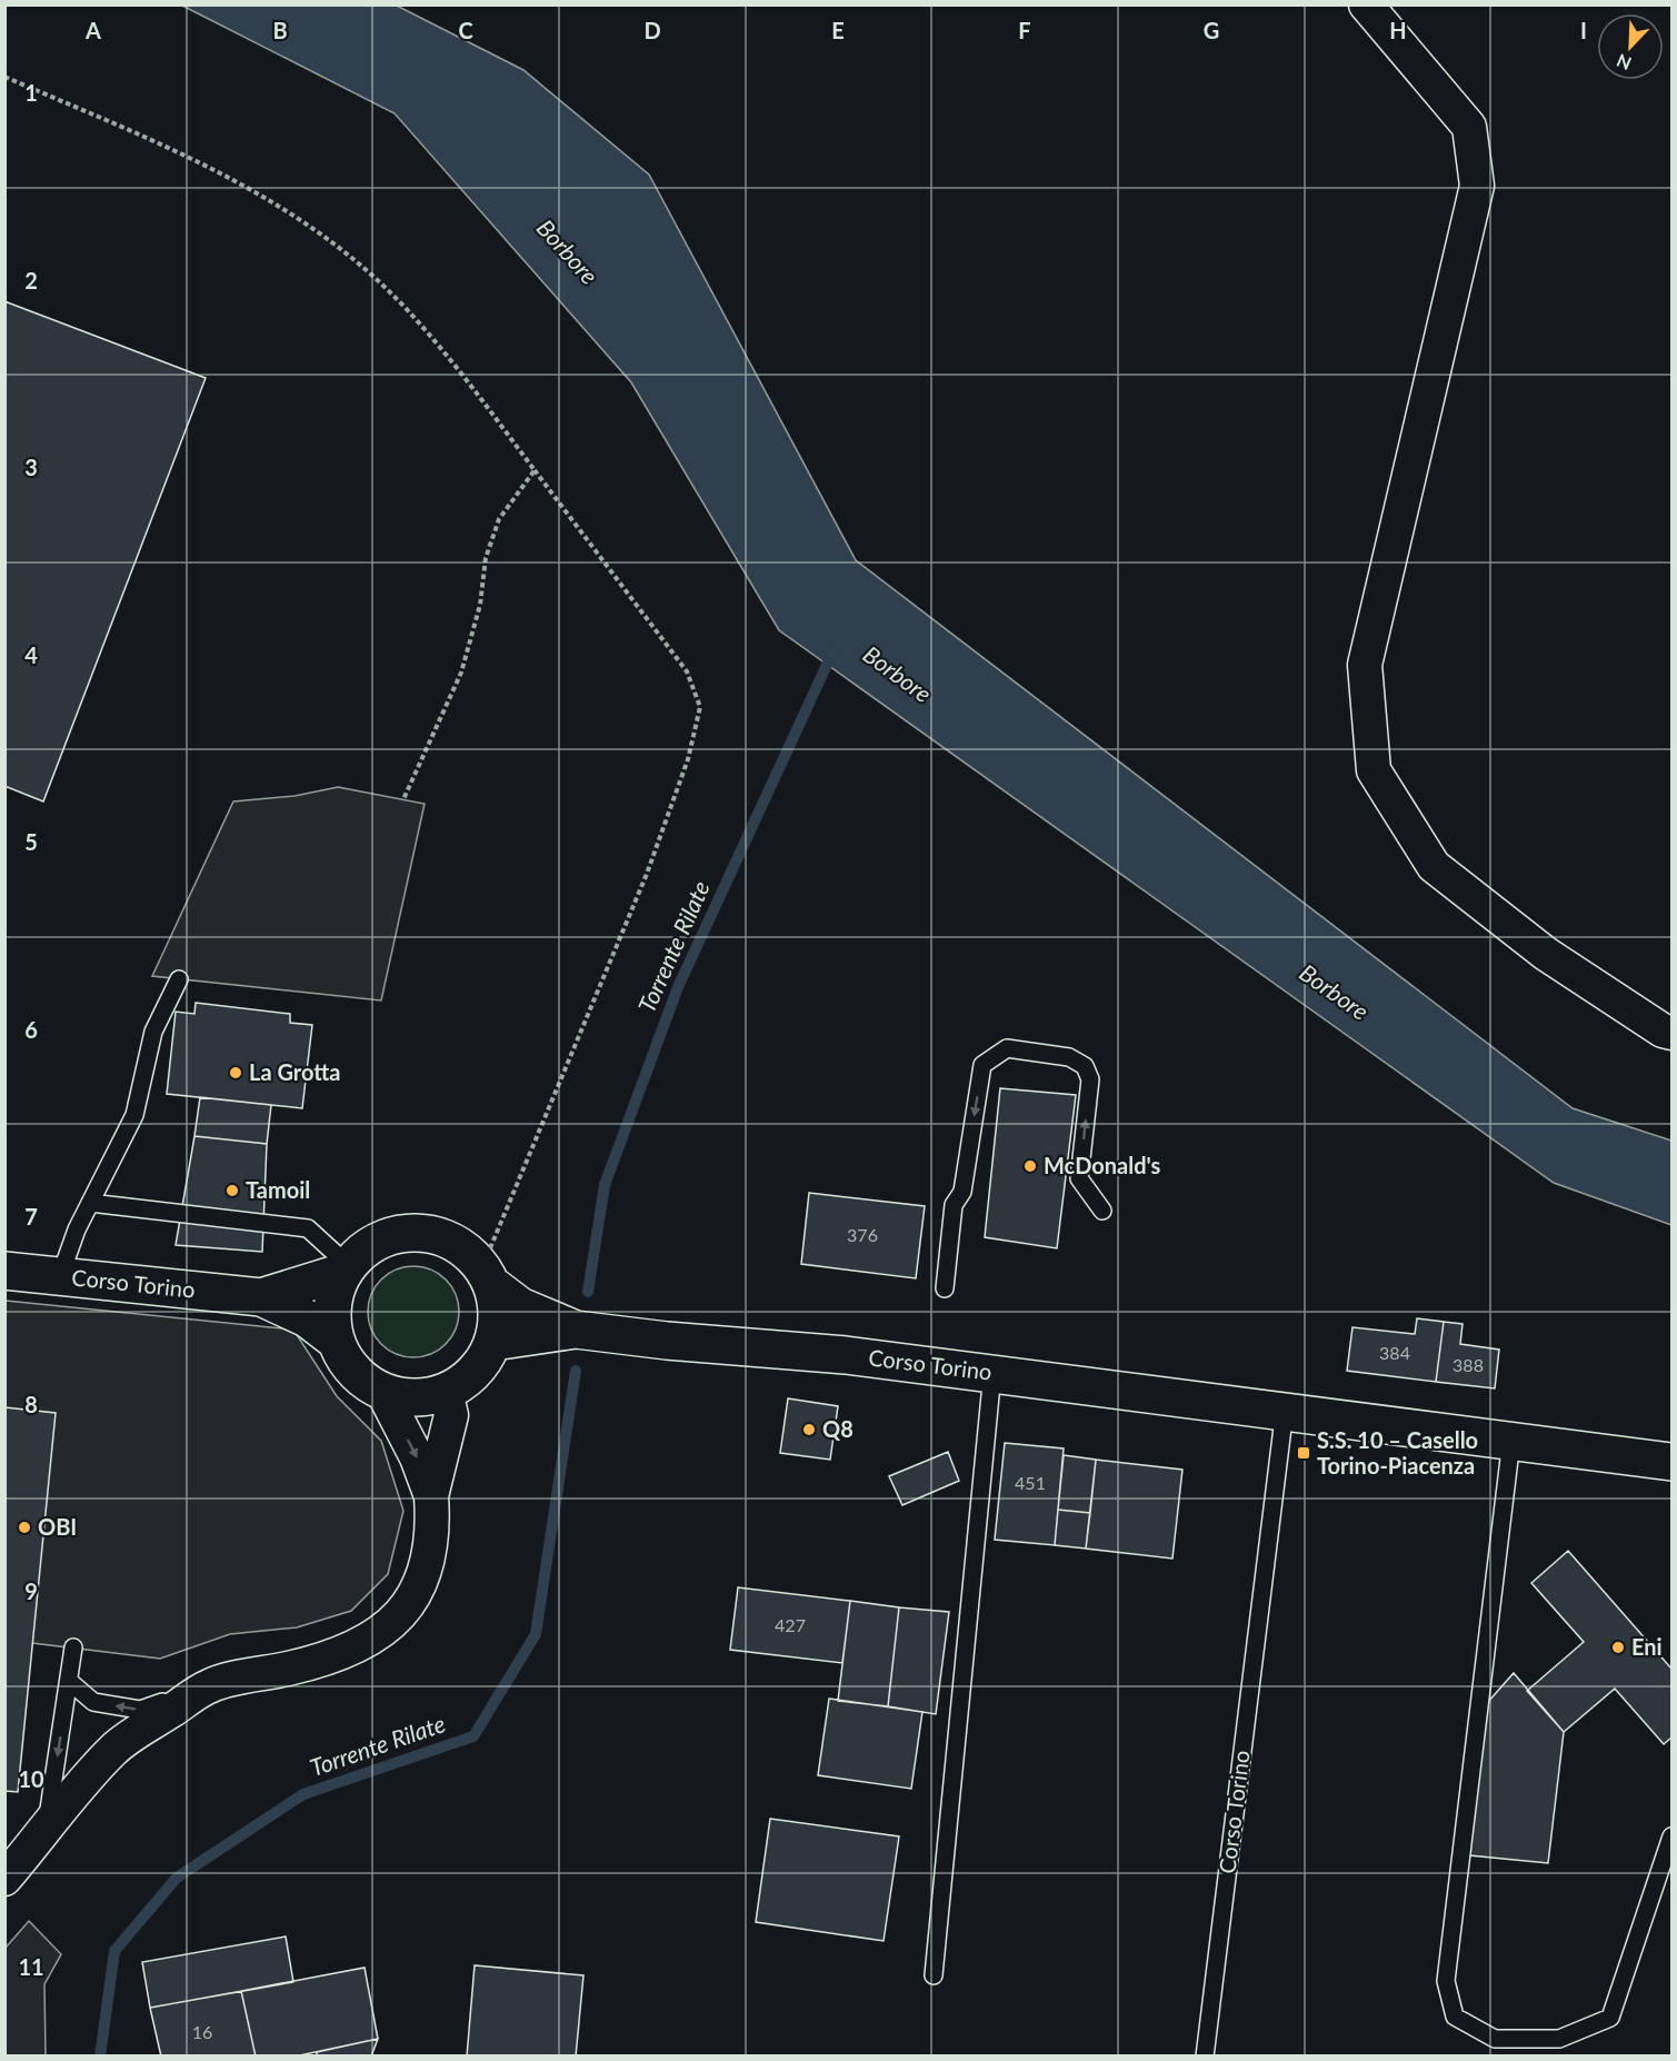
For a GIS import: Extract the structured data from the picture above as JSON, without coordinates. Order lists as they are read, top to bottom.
{
  "streets": {
    "main road": ["Corso Torino"]
  },
  "water": ["Borbore", "Torrente Rilate"],
  "places": {
    "other": [
      "La Grotta",
      "McDonald's",
      "Tamoil",
      "Q8",
      "OBI",
      "Eni"
    ],
    "transit": ["S.S. 10 – Casello Torino-Piacenza"]
  },
  "house_numbers": [
    "376",
    "384",
    "388",
    "451",
    "427",
    "16"
  ],
  "north": "bottom left",
  "grid": {
    "columns": [
      "A",
      "B",
      "C",
      "D",
      "E",
      "F",
      "G",
      "H",
      "I"
    ],
    "rows": [
      "1",
      "2",
      "3",
      "4",
      "5",
      "6",
      "7",
      "8",
      "9",
      "10",
      "11"
    ]
  }
}
